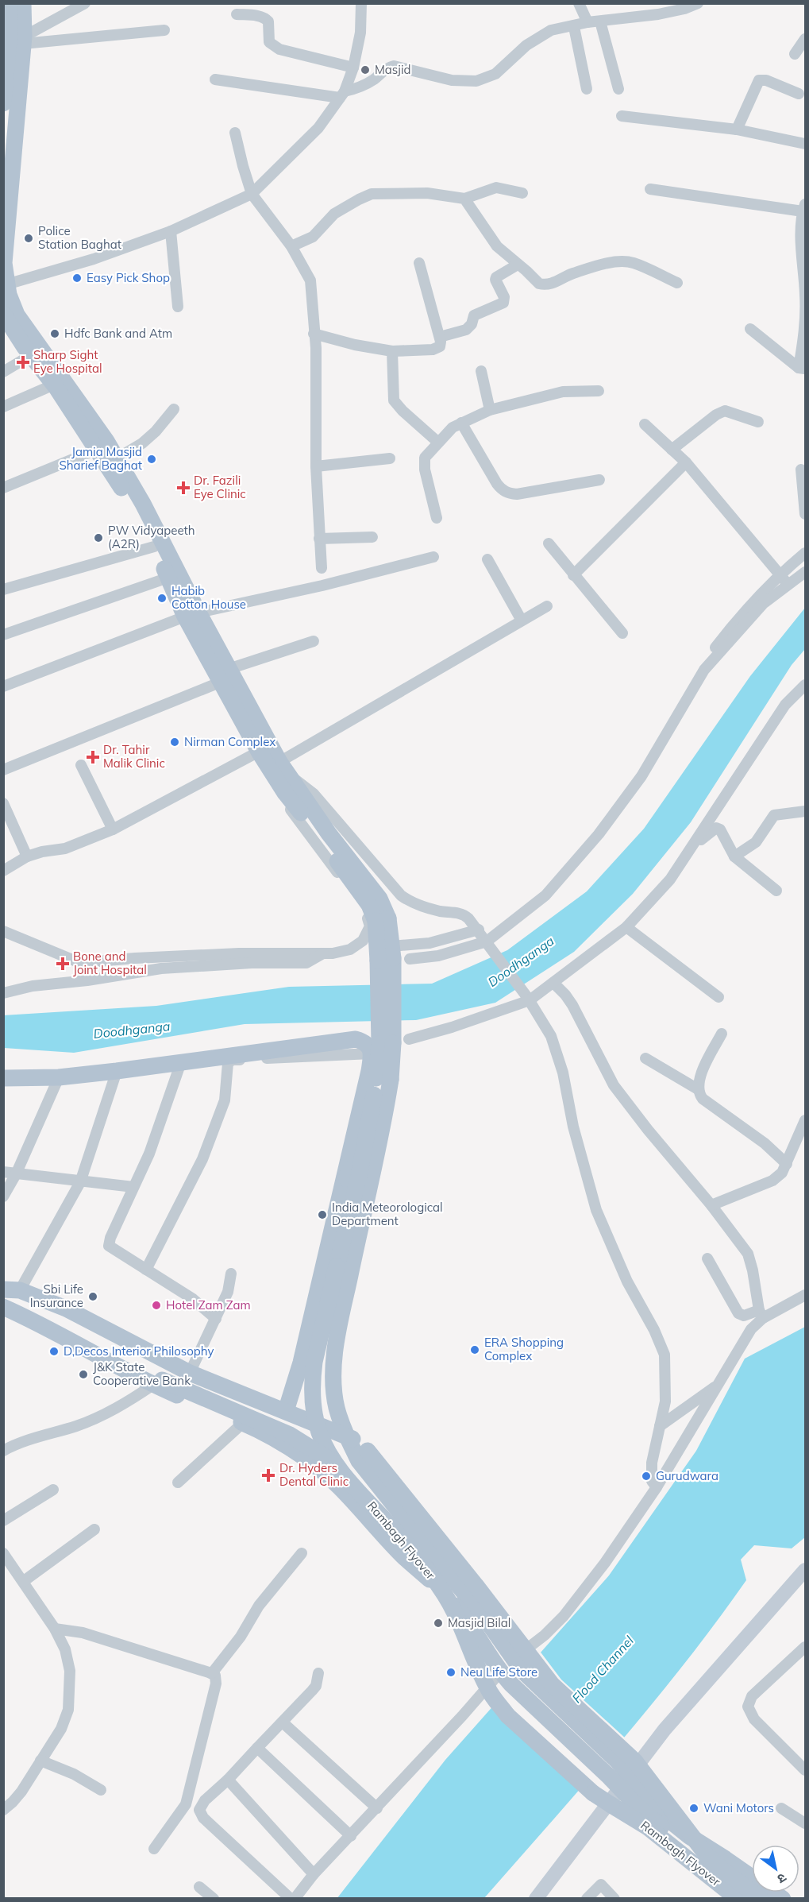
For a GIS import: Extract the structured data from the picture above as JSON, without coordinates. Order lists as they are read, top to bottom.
{
  "streets": {
    "main road": ["Rambagh Flyover"]
  },
  "water": ["Doodhganga", "Flood Channel"],
  "places": {
    "other": [
      "Masjid",
      "Police Station Baghat",
      "Easy Pick Shop",
      "Hdfc Bank and Atm",
      "Jamia Masjid Sharief Baghat",
      "PW Vidyapeeth (A2R)",
      "Habib Cotton House",
      "Nirman Complex",
      "India Meteorological Department",
      "Sbi Life Insurance",
      "Hotel Zam Zam",
      "ERA Shopping Complex",
      "D,Decos Interior Philosophy",
      "J&K State Cooperative Bank",
      "Gurudwara",
      "Masjid Bilal",
      "Neu Life Store",
      "Wani Motors"
    ],
    "health": [
      "Sharp Sight Eye Hospital",
      "Dr. Fazili Eye Clinic",
      "Dr. Tahir Malik Clinic",
      "Bone and Joint Hospital",
      "Dr. Hyders Dental Clinic"
    ]
  },
  "north": "bottom right"
}
